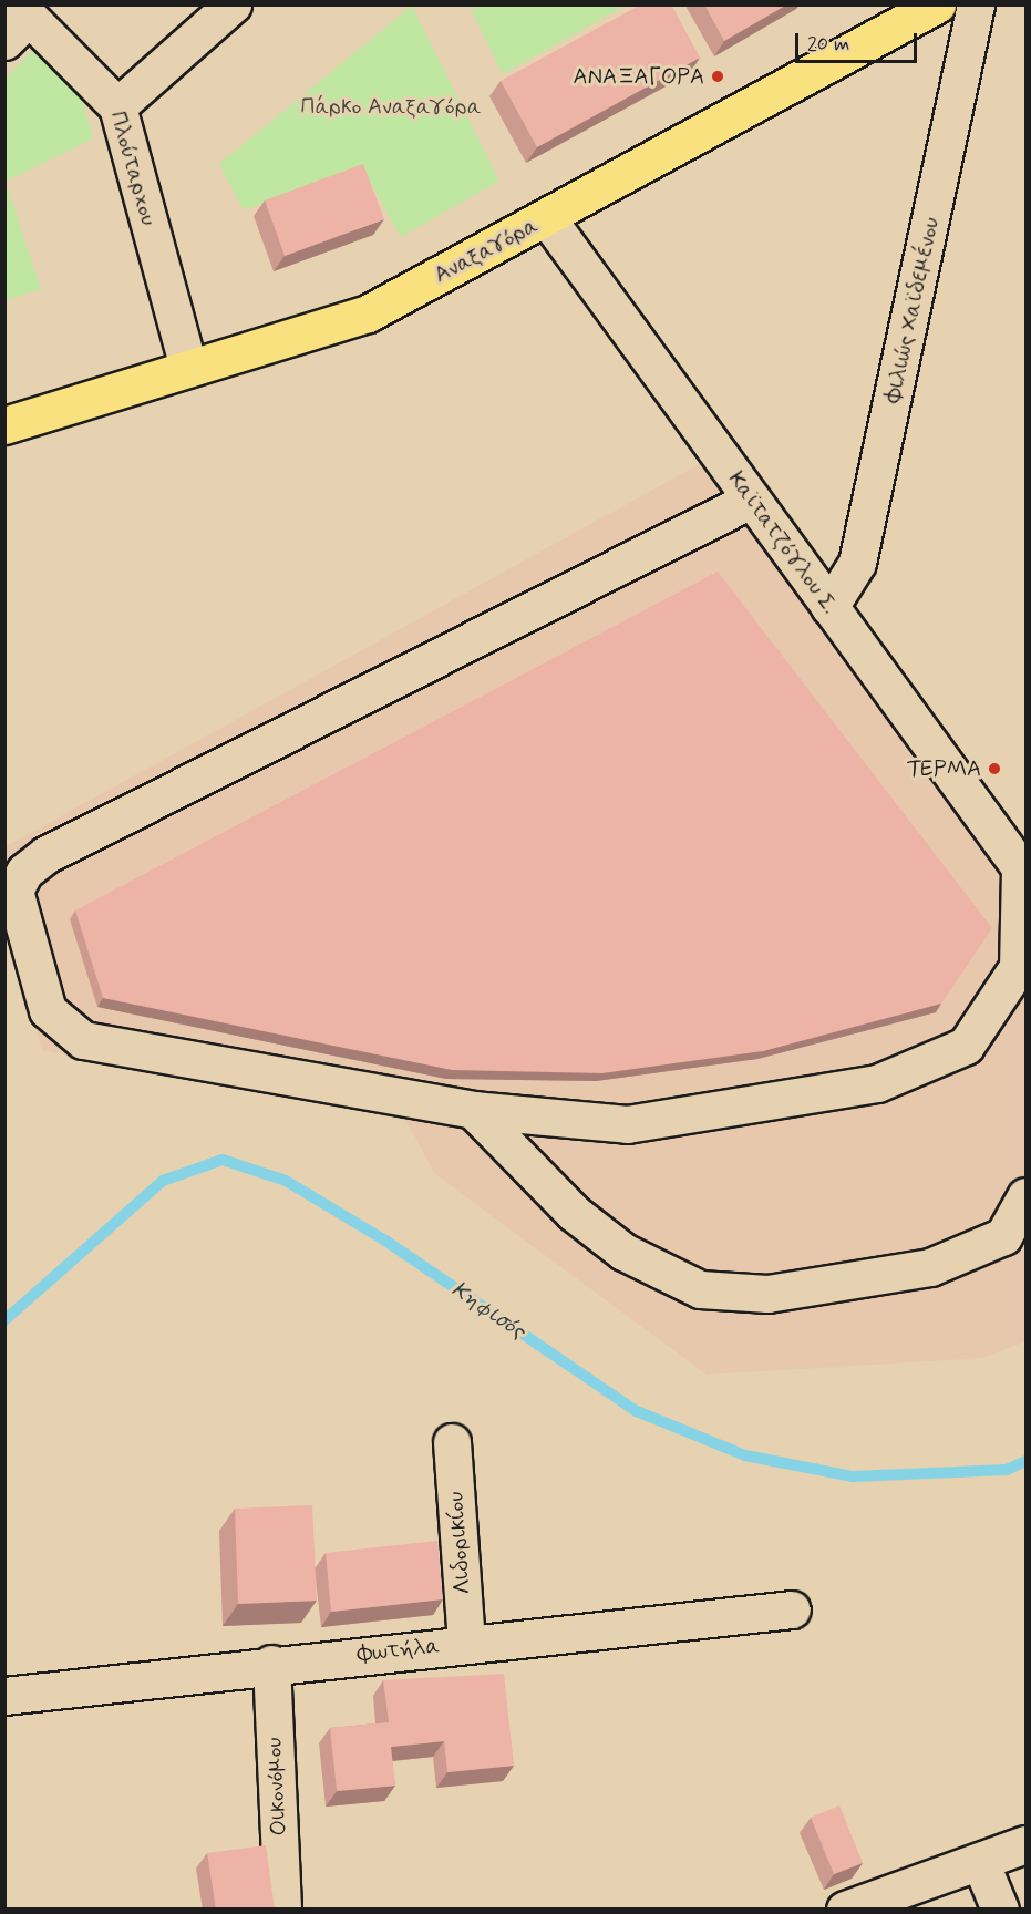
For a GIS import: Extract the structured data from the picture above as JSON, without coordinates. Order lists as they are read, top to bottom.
{
  "streets": {
    "main road": ["Αναξαγόρα"],
    "street": [
      "Πλούταρχου",
      "Φιλιώς Χαϊδεμένου",
      "Καϊτατζόγλου Σ.",
      "Λιδορικίου",
      "Φωτήλα",
      "Οικονόμου"
    ]
  },
  "crossings": [
    ["Πλούταρχου", "Αναξαγόρα"],
    ["Αναξαγόρα", "Καϊτατζόγλου Σ."],
    ["Φιλιώς Χαϊδεμένου", "Καϊτατζόγλου Σ."],
    ["Λιδορικίου", "Φωτήλα"],
    ["Φωτήλα", "Οικονόμου"]
  ],
  "water": ["Κηφισός"],
  "parks": ["Πάρκο Αναξαγόρα"],
  "places": ["ΑΝΑΞΑΓΟΡΑ", "ΤΕΡΜΑ"],
  "scale_bar": "20 m"
}
